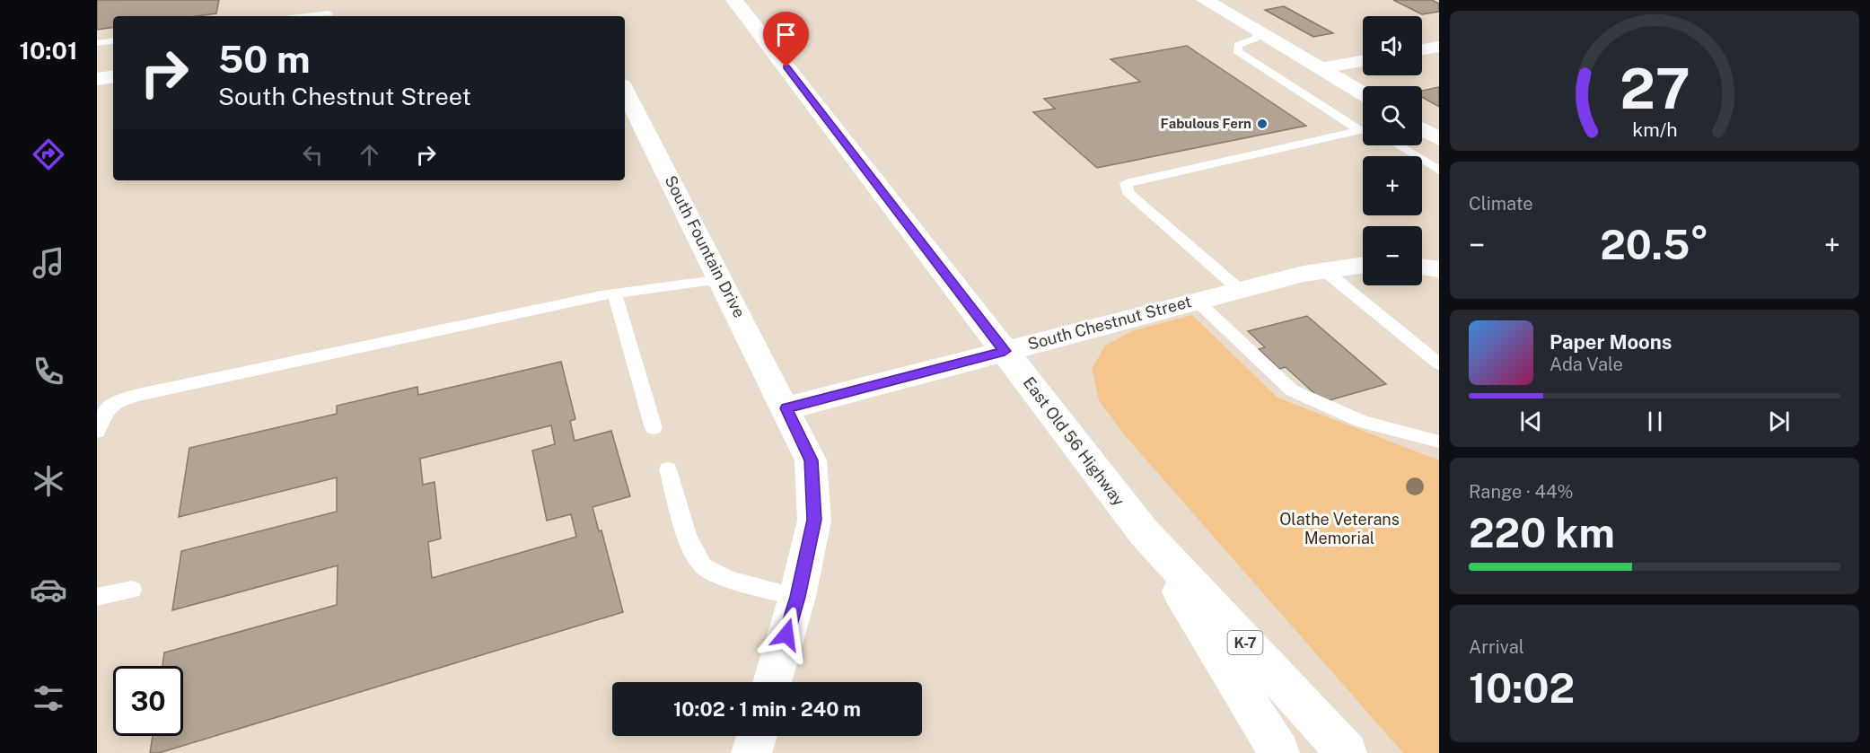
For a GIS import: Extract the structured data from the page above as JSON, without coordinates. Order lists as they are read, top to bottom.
{
  "streets": {
    "main road": [
      "South Fountain Drive",
      "South Chestnut Street",
      "East Old 56 Highway",
      "K-7"
    ]
  },
  "crossings": [
    ["South Fountain Drive", "South Chestnut Street"],
    ["South Chestnut Street", "East Old 56 Highway"],
    ["South Chestnut Street", "K-7"],
    ["East Old 56 Highway", "K-7"]
  ],
  "parks": ["Olathe Veterans Memorial"],
  "places": ["Fabulous Fern"],
  "page": {
    "tabs": "10:01",
    "map_buttons": ["+", "−"],
    "turn": ["50 m", "South Chestnut Street"],
    "tile": [
      "Climate",
      ["Range · 44%", "220 km"],
      ["Arrival", "10:02"]
    ],
    "heat": ["−", "20.5°", "+"],
    "song": ["Paper Moons", "Ada Vale"],
    "limit": "30",
    "trip": "10:02 · 1 min · 240 m",
    "gauge": ["27", "km/h"]
  }
}
